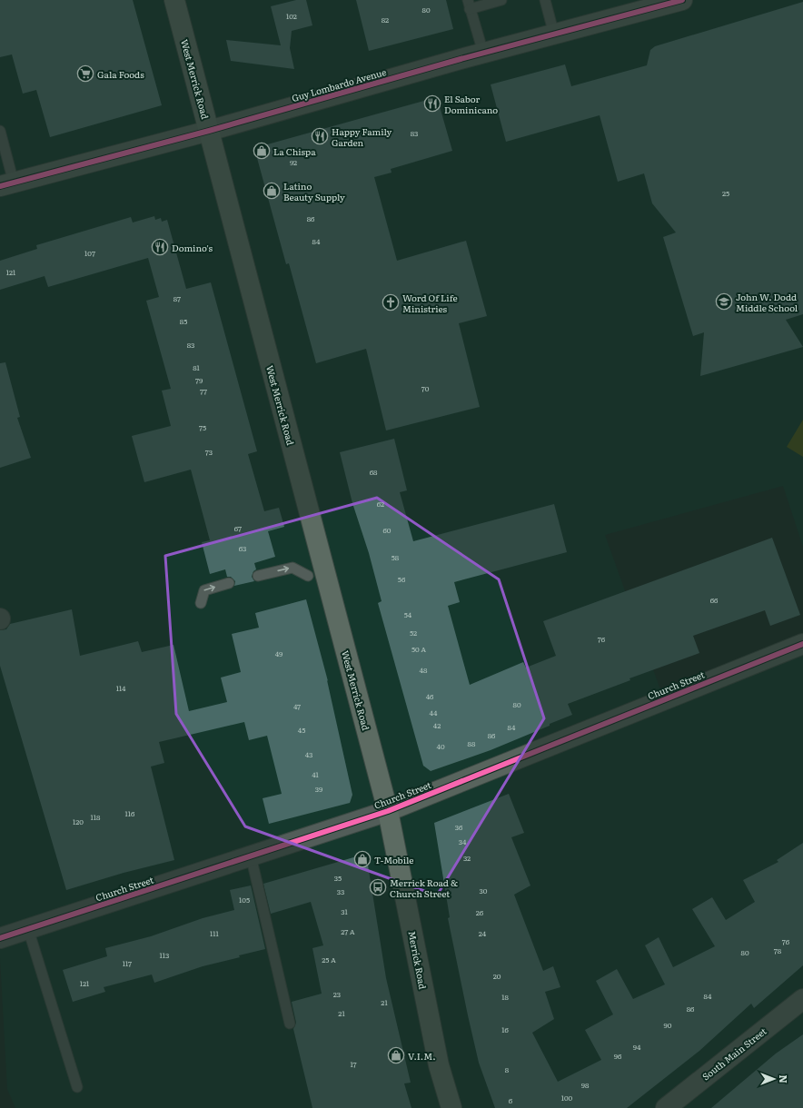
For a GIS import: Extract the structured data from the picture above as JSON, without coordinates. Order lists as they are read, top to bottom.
{
  "streets": {
    "main road": ["West Merrick Road", "Merrick Road"],
    "street": ["Guy Lombardo Avenue", "Church Street", "South Main Street"]
  },
  "crossings": [
    ["West Merrick Road", "Guy Lombardo Avenue"],
    ["West Merrick Road", "Church Street"],
    ["West Merrick Road", "Merrick Road"],
    ["Church Street", "Merrick Road"]
  ],
  "places": {
    "supermarket": ["Gala Foods"],
    "restaurant": ["El Sabor Dominicano", "Happy Family Garden", "Domino's"],
    "shop": [
      "La Chispa",
      "Latino Beauty Supply",
      "T-Mobile",
      "V.I.M."
    ],
    "school or university": ["John W. Dodd Middle School"],
    "church": ["Word Of Life Ministries"],
    "bus stop": ["Merrick Road & Church Street"]
  },
  "house_numbers": [
    "80",
    "102",
    "82",
    "83",
    "92",
    "25",
    "86",
    "84",
    "107",
    "121",
    "87",
    "85",
    "83",
    "81",
    "79",
    "70",
    "77",
    "75",
    "73",
    "68",
    "62",
    "67",
    "60",
    "63",
    "58",
    "56",
    "66",
    "54",
    "52",
    "76",
    "50 A",
    "49",
    "48",
    "114",
    "46",
    "80",
    "47",
    "44",
    "42",
    "84",
    "45",
    "86",
    "88",
    "40",
    "43",
    "41",
    "39",
    "116",
    "118",
    "120",
    "36",
    "34",
    "32",
    "35",
    "30",
    "33",
    "105",
    "31",
    "26",
    "27 A",
    "111",
    "24",
    "76",
    "78",
    "80",
    "113",
    "25 A",
    "117",
    "20",
    "121",
    "23",
    "84",
    "18",
    "21",
    "86",
    "21",
    "90",
    "16",
    "94",
    "96",
    "17",
    "8",
    "98",
    "100",
    "6"
  ],
  "north": "right"
}
